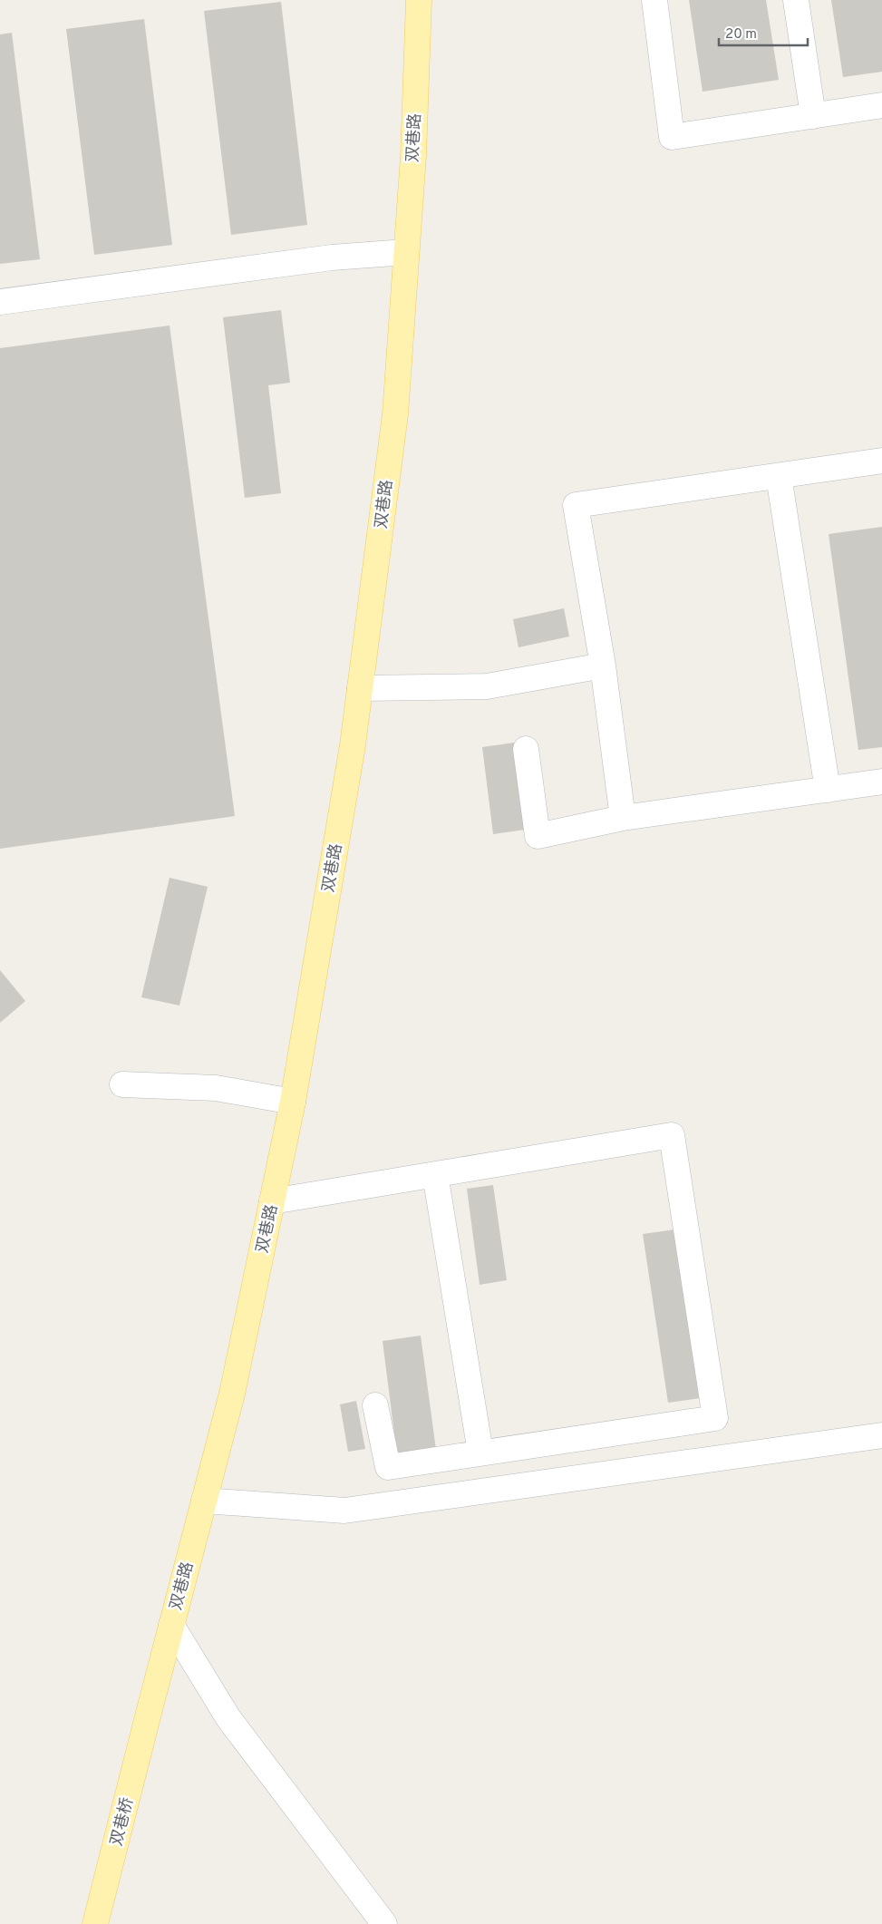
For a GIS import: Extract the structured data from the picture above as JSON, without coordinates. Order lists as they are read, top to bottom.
{
  "streets": {
    "main road": ["双巷路", "双巷桥"]
  },
  "crossings": [
    ["双巷路", "双巷桥"]
  ],
  "scale_bar": "20 m"
}
